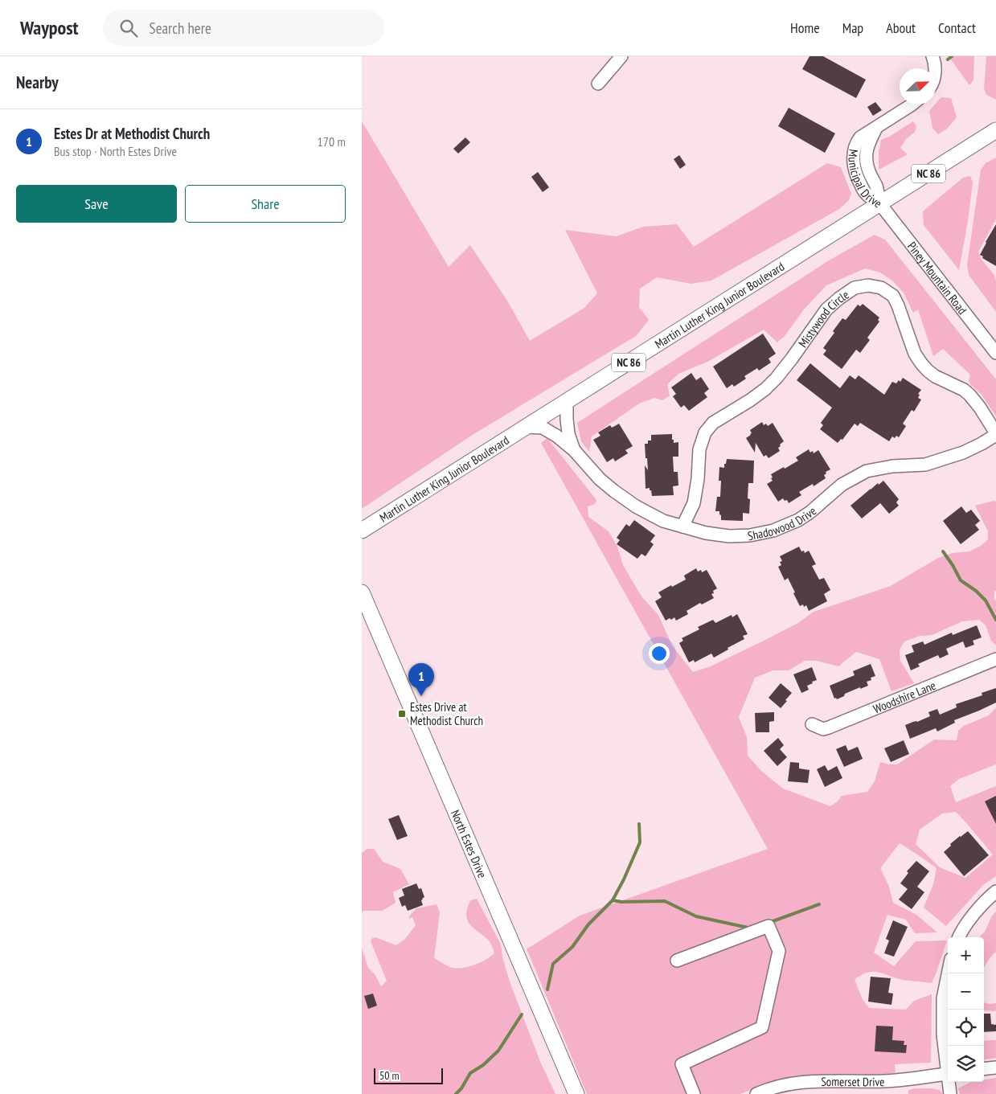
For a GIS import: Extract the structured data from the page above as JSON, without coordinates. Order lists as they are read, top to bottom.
{
  "streets": {
    "main road": ["NC 86", "Martin Luther King Junior Boulevard", "North Estes Drive"],
    "street": [
      "Municipal Drive",
      "Piney Mountain Road",
      "Mistywood Circle",
      "Shadowood Drive",
      "Woodshire Lane",
      "Somerset Drive"
    ]
  },
  "crossings": [
    ["Municipal Drive", "Piney Mountain Road"],
    ["Municipal Drive", "Martin Luther King Junior Boulevard"],
    ["Piney Mountain Road", "Martin Luther King Junior Boulevard"],
    ["Martin Luther King Junior Boulevard", "Shadowood Drive"],
    ["Mistywood Circle", "Shadowood Drive"]
  ],
  "places": {
    "transit": ["Estes Drive at Methodist Church"]
  },
  "scale_bar": "50 m",
  "north": "top right",
  "page": {
    "header": "Waypost",
    "search": "Search here",
    "nav": [
      "Home",
      "Map",
      "About",
      "Contact"
    ],
    "heading": "Nearby",
    "list": [
      {
        "mark": "1",
        "name": "Estes Dr at Methodist Church",
        "note": "Bus stop · North Estes Drive",
        "value": "170 m"
      }
    ],
    "buttons": ["Save", "Share"],
    "pins": "1",
    "map_buttons": ["+", "−"],
    "scale": "50 m"
  }
}
